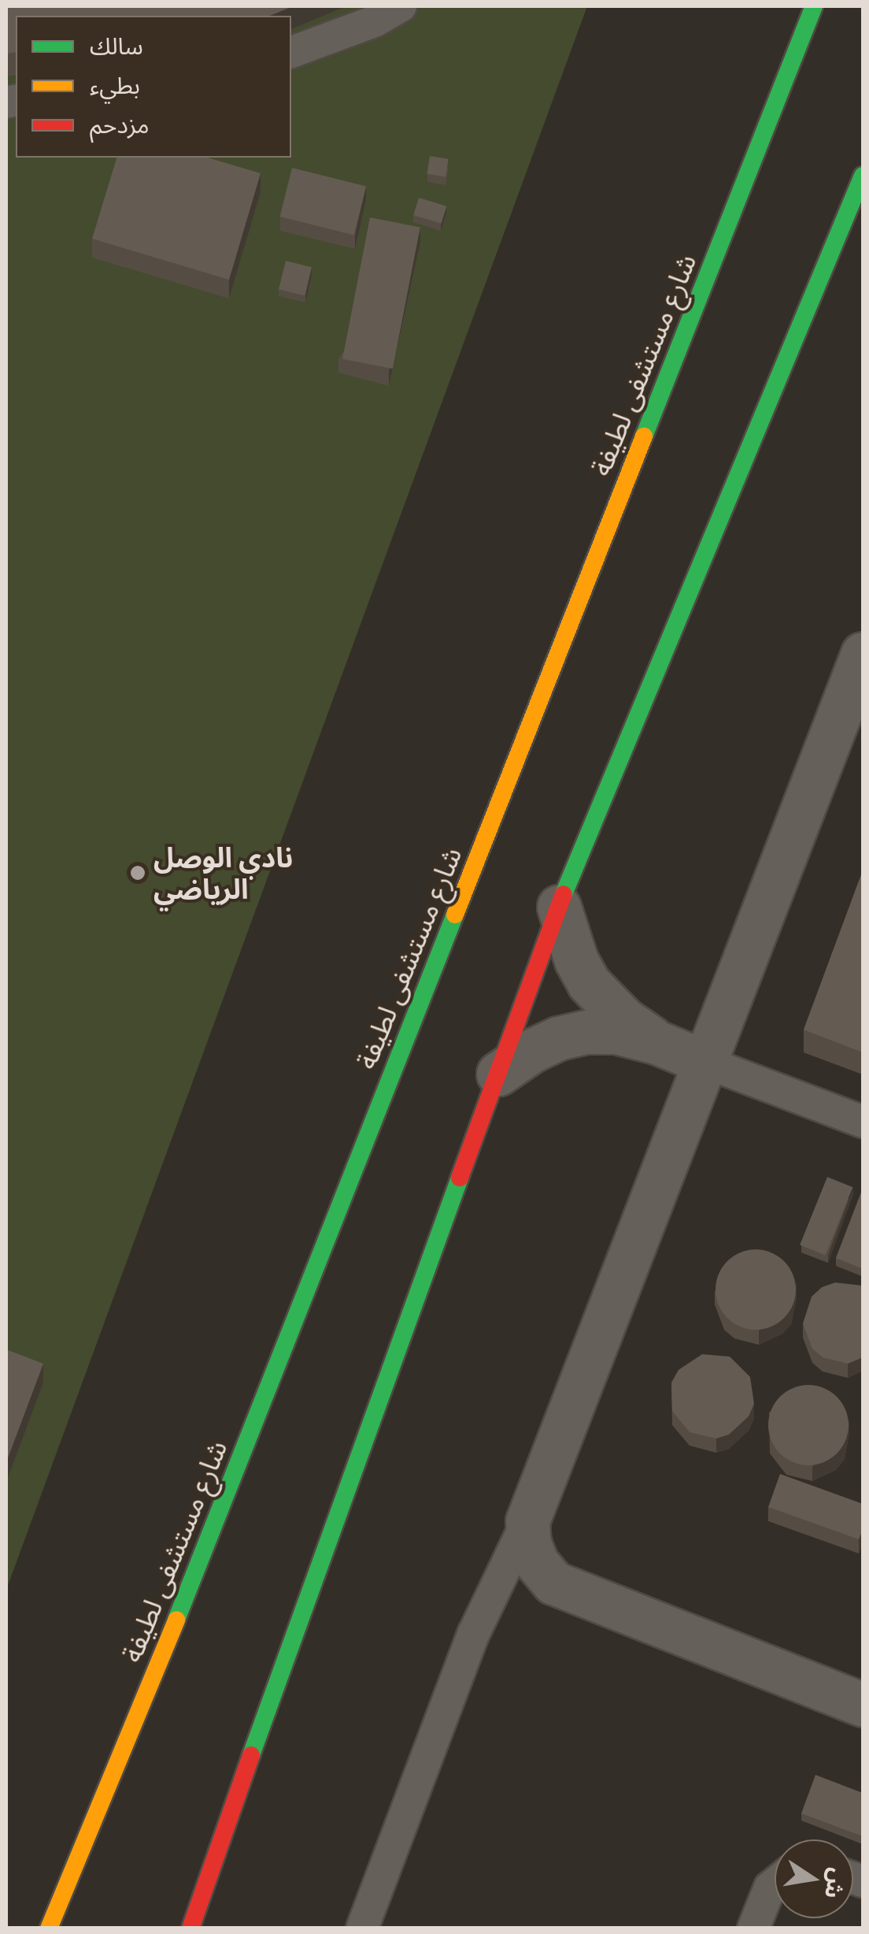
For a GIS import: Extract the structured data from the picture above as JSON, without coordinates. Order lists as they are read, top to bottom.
{
  "streets": {
    "main road": ["شارع مستشفى لطيفة"]
  },
  "places": ["نادي الوصل الرياضي"],
  "legend": ["سالك", "بطيء", "مزدحم"],
  "north": "right"
}
